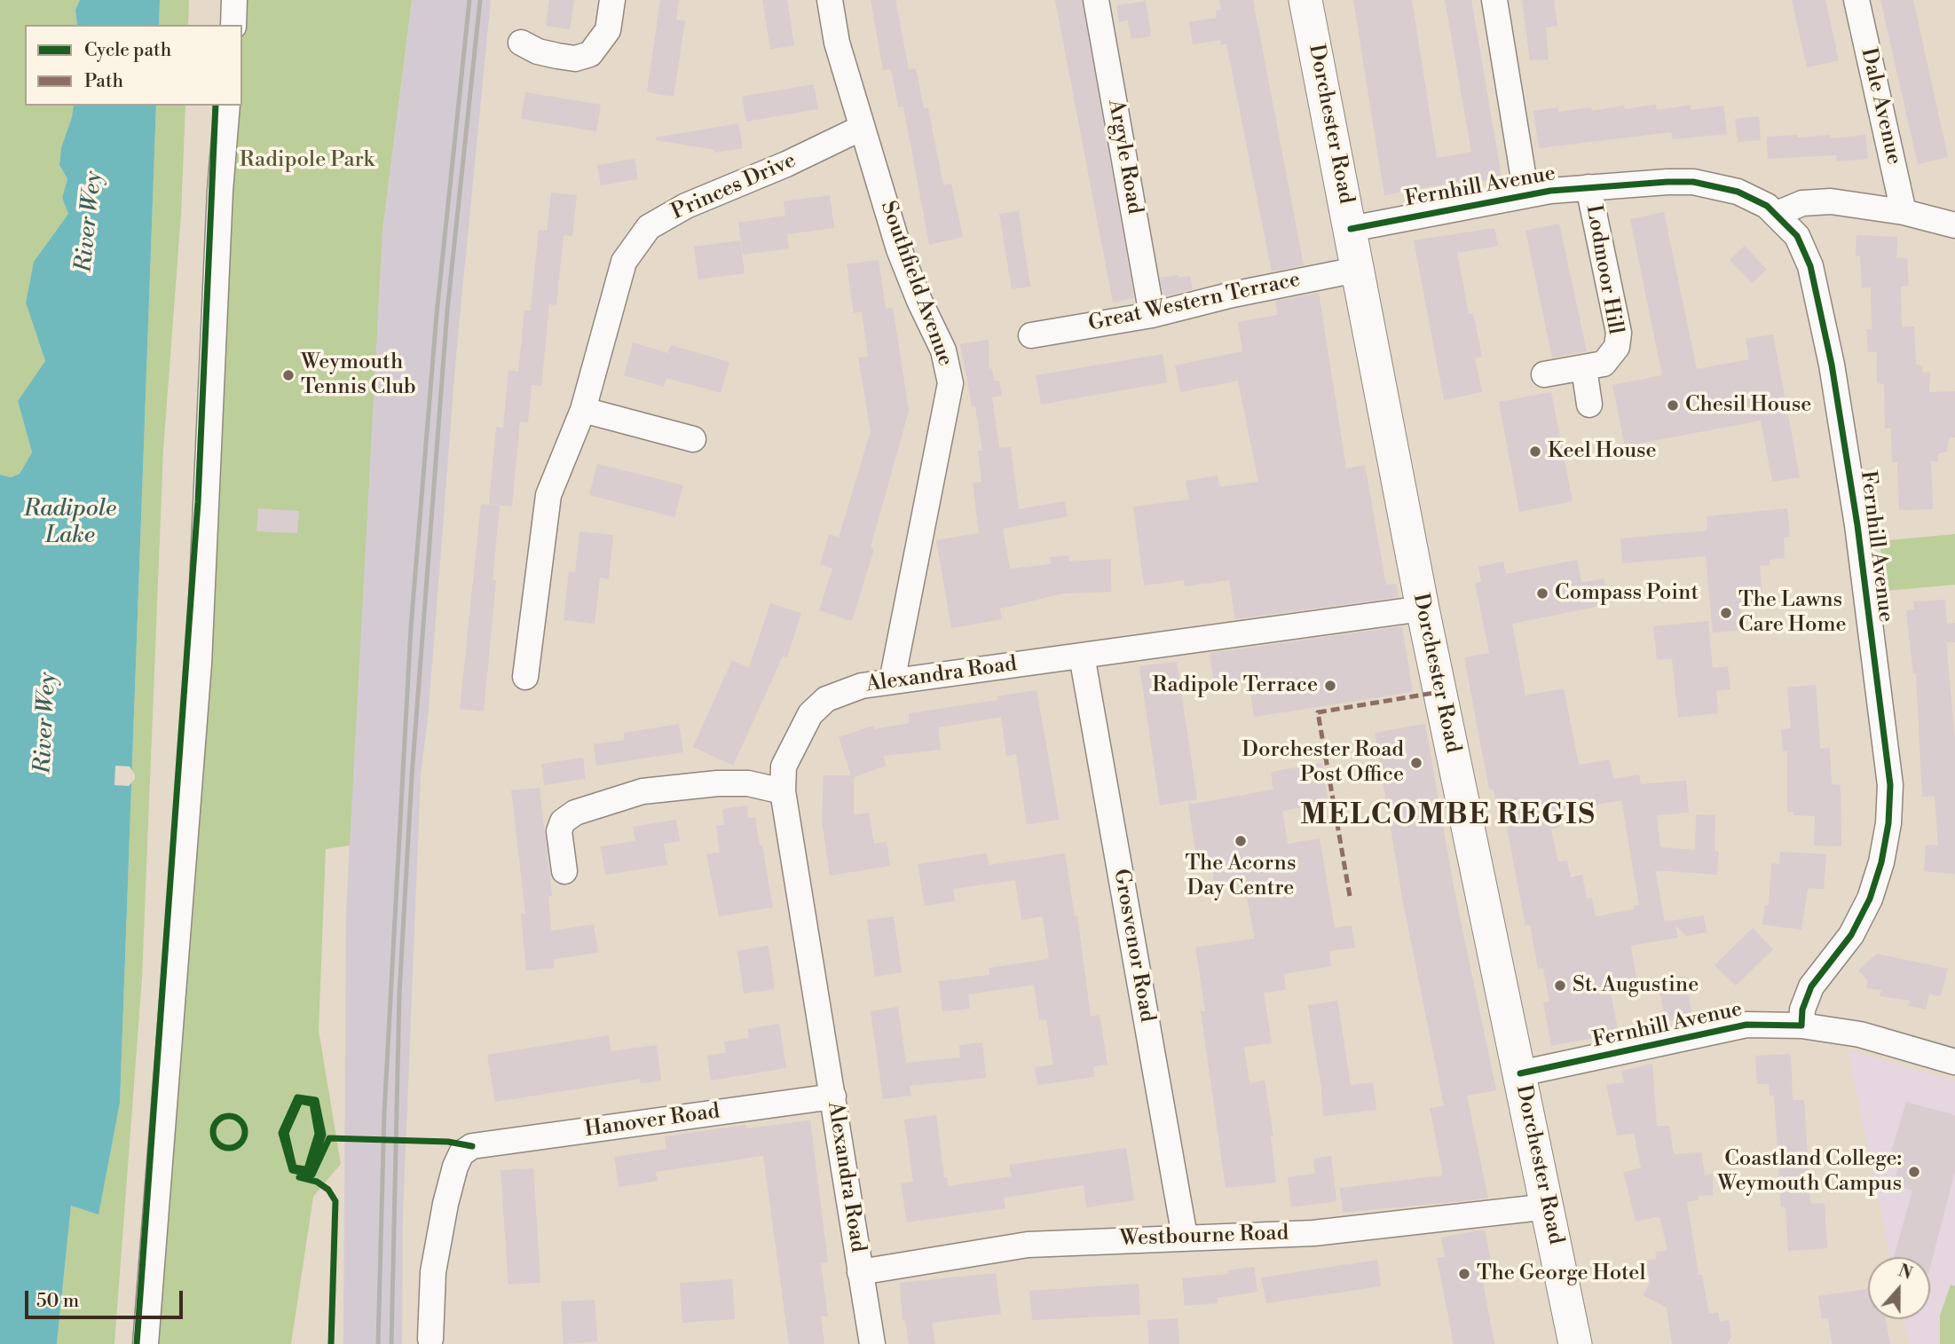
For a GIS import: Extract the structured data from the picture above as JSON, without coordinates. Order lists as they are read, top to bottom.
{
  "streets": {
    "main road": ["Dorchester Road"],
    "street": [
      "Dale Avenue",
      "Argyle Road",
      "Princes Drive",
      "Fernhill Avenue",
      "Lodmoor Hill",
      "Southfield Avenue",
      "Great Western Terrace",
      "Alexandra Road",
      "Grosvenor Road",
      "Hanover Road",
      "Westbourne Road"
    ]
  },
  "crossings": [
    ["Dorchester Road", "Fernhill Avenue"],
    ["Dorchester Road", "Great Western Terrace"],
    ["Dorchester Road", "Alexandra Road"],
    ["Dorchester Road", "Westbourne Road"],
    ["Argyle Road", "Great Western Terrace"],
    ["Princes Drive", "Southfield Avenue"],
    ["Fernhill Avenue", "Lodmoor Hill"],
    ["Southfield Avenue", "Alexandra Road"],
    ["Alexandra Road", "Grosvenor Road"],
    ["Alexandra Road", "Hanover Road"],
    ["Alexandra Road", "Westbourne Road"],
    ["Grosvenor Road", "Westbourne Road"]
  ],
  "districts": ["MELCOMBE REGIS"],
  "water": ["River Wey", "Radipole Lake"],
  "parks": ["Radipole Park"],
  "places": [
    "Weymouth Tennis Club",
    "Chesil House",
    "Keel House",
    "Compass Point",
    "The Lawns Care Home",
    "Radipole Terrace",
    "Dorchester Road Post Office",
    "The Acorns Day Centre",
    "St. Augustine",
    "Coastland College: Weymouth Campus",
    "The George Hotel"
  ],
  "legend": ["Cycle path", "Path"],
  "scale_bar": "50 m",
  "north": "top"
}
